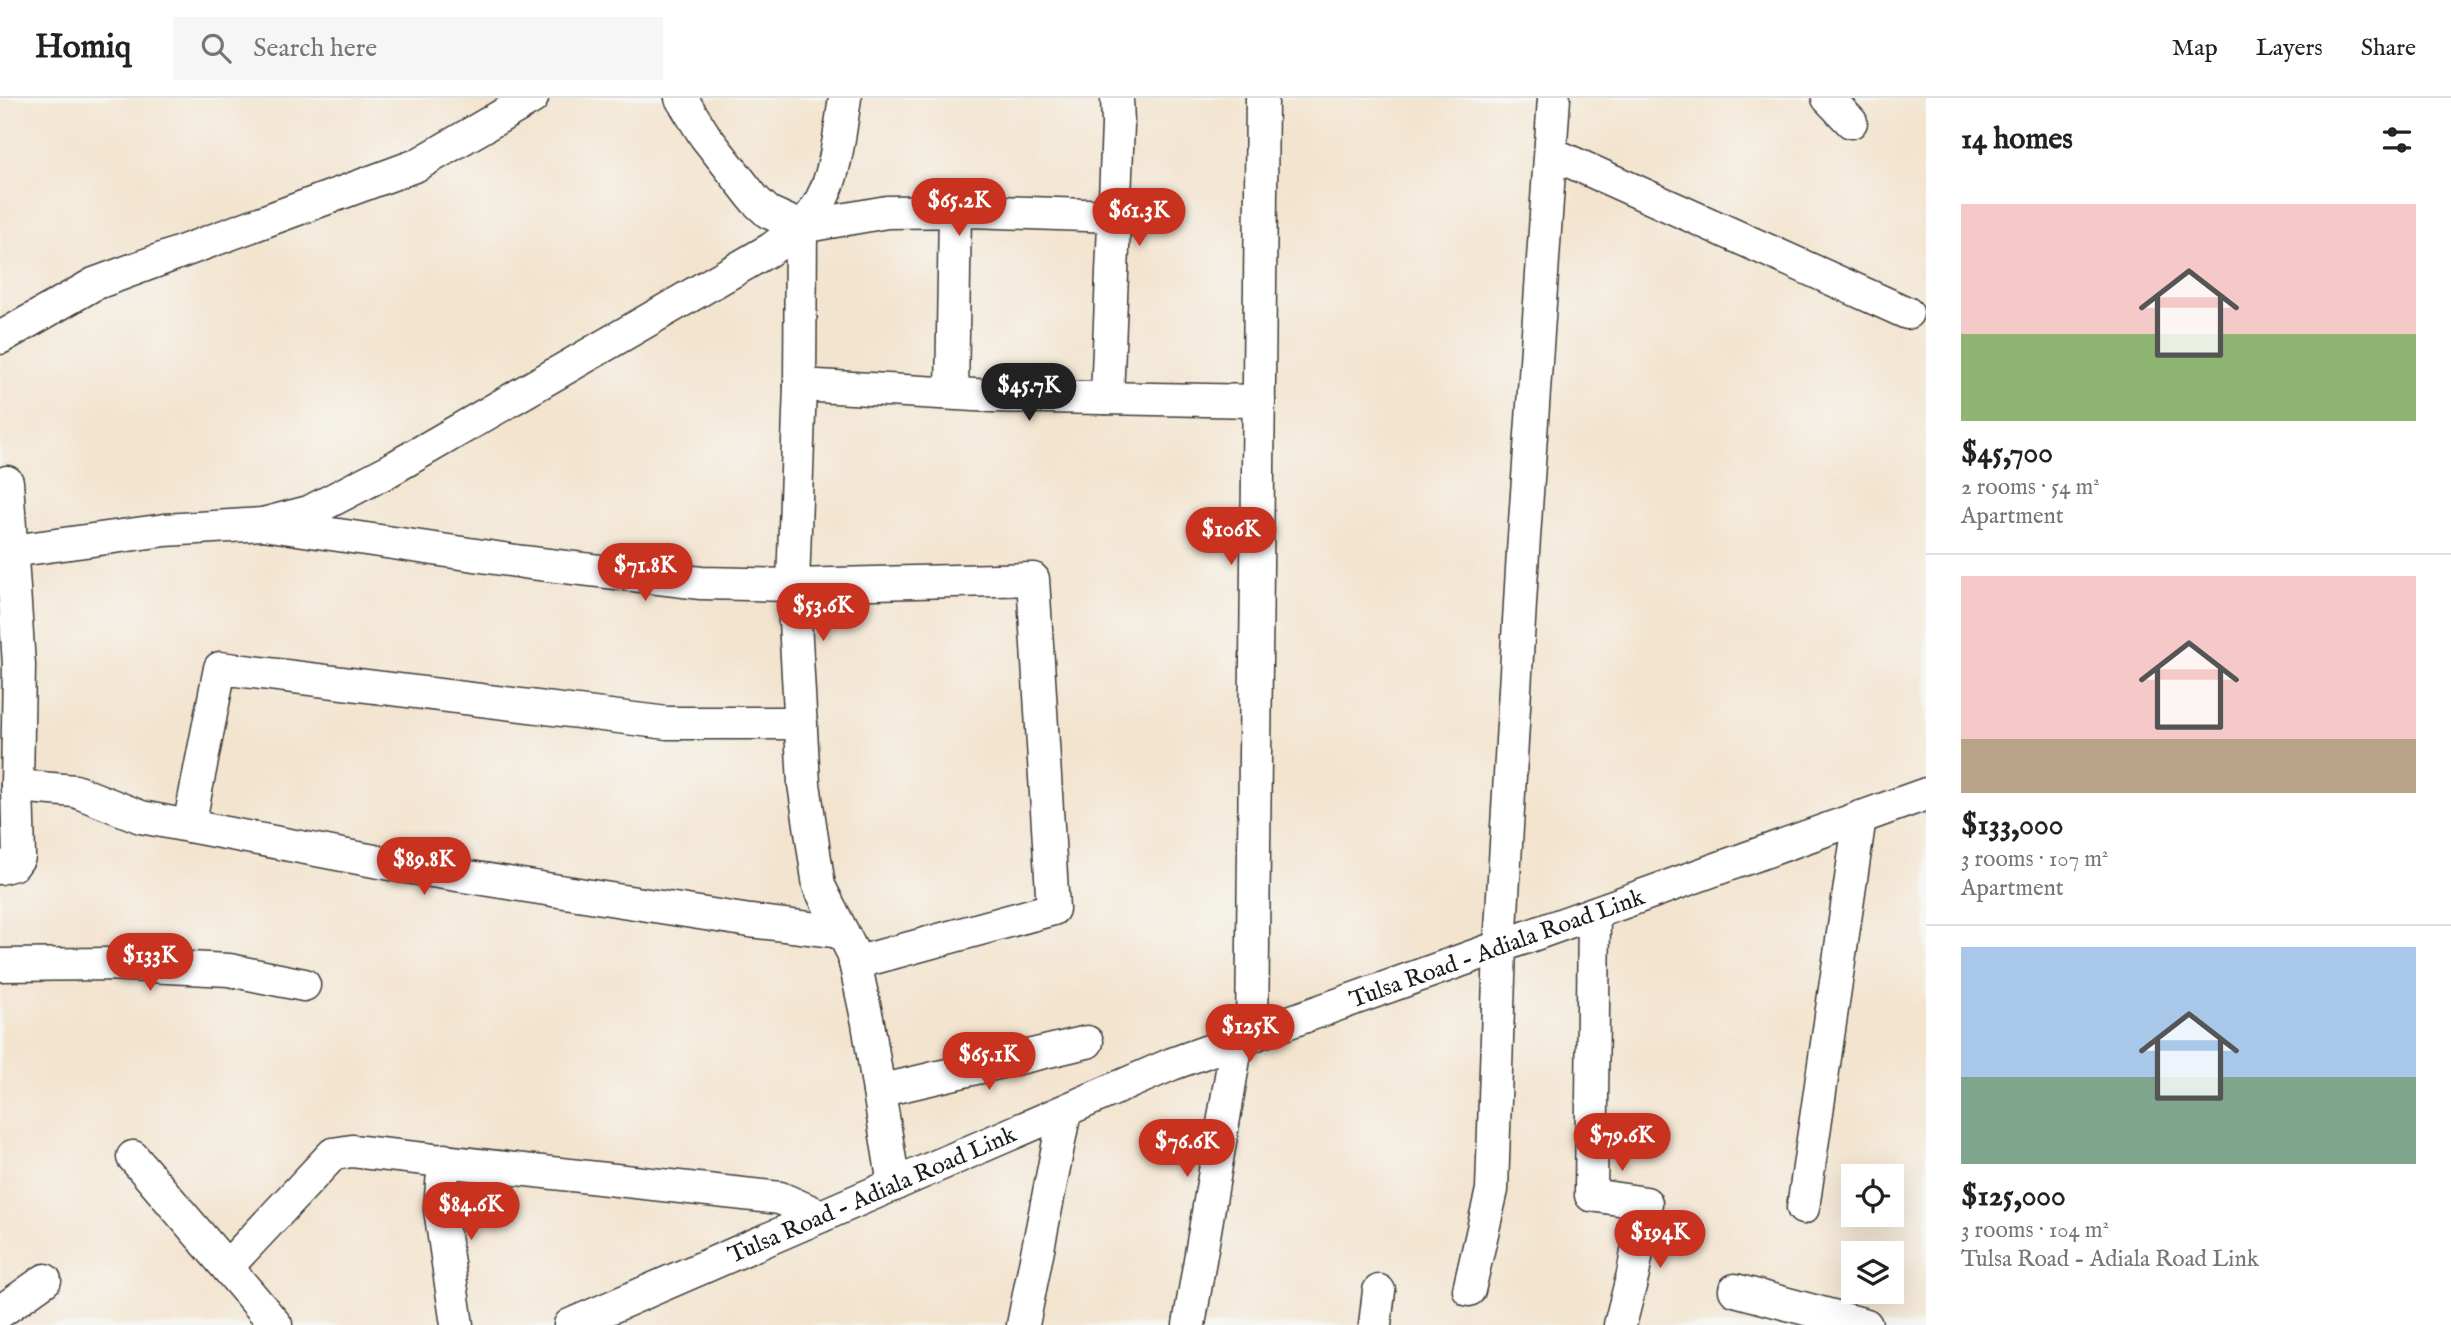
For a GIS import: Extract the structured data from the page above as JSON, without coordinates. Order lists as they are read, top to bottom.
{
  "streets": {
    "street": ["Tulsa Road - Adiala Road Link"]
  },
  "page": {
    "header": "Homiq",
    "search": "Search here",
    "nav": ["Map", "Layers", "Share"],
    "heading": "14 homes",
    "price": [
      "$65.2K",
      "$61.3K",
      "$45.7K",
      "$106K",
      "$71.8K",
      "$53.6K",
      "$89.8K",
      "$133K",
      "$125K",
      "$65.1K",
      "$79.6K",
      "$76.6K",
      "$84.6K",
      "$194K"
    ],
    "list": [
      {
        "name": "$45,700",
        "note": "2 rooms · 54 m² · Apartment"
      },
      {
        "name": "$133,000",
        "note": "3 rooms · 107 m² · Apartment"
      },
      {
        "name": "$125,000",
        "note": "3 rooms · 104 m² · Tulsa Road - Adiala Road Link"
      }
    ]
  }
}
